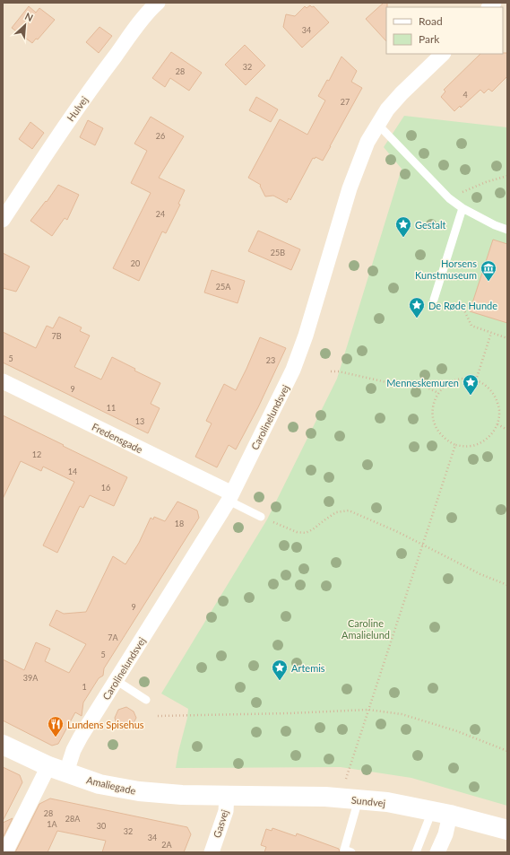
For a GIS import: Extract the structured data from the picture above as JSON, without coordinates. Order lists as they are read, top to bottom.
{
  "streets": {
    "street": [
      "Hulvej",
      "Carolinelundsvej",
      "Fredensgade",
      "Amaliegade",
      "Sundvej",
      "Gasvej"
    ]
  },
  "crossings": [
    ["Carolinelundsvej", "Fredensgade"],
    ["Carolinelundsvej", "Amaliegade"],
    ["Amaliegade", "Sundvej"],
    ["Amaliegade", "Gasvej"],
    ["Sundvej", "Gasvej"]
  ],
  "parks": ["Caroline Amalielund"],
  "places": {
    "place": [
      "Gestalt",
      "De Røde Hunde",
      "Menneskemuren",
      "Artemis"
    ],
    "museum": ["Horsens Kunstmuseum"],
    "restaurant": ["Lundens Spisehus"]
  },
  "house_numbers": [
    "34",
    "32",
    "28",
    "4",
    "27",
    "26",
    "24",
    "25B",
    "20",
    "25A",
    "7B",
    "5",
    "23",
    "9",
    "11",
    "13",
    "12",
    "14",
    "16",
    "18",
    "9",
    "7A",
    "5",
    "39A",
    "1",
    "28",
    "28A",
    "1A",
    "30",
    "32",
    "34",
    "2A"
  ],
  "legend": ["Road", "Park"],
  "north": "top right"
}
